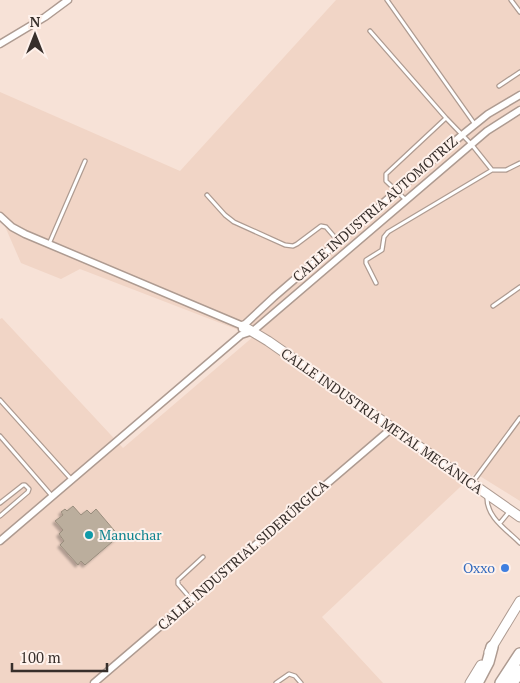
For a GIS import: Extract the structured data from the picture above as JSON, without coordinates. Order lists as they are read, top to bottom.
{
  "streets": {
    "street": ["CALLE INDUSTRIA AUTOMOTRIZ", "CALLE INDUSTRIA METAL MECÁNICA", "CALLE INDUSTRIAL SIDERÚRGICA"]
  },
  "crossings": [
    ["CALLE INDUSTRIA AUTOMOTRIZ", "CALLE INDUSTRIA METAL MECÁNICA"],
    ["CALLE INDUSTRIA METAL MECÁNICA", "CALLE INDUSTRIAL SIDERÚRGICA"]
  ],
  "places": ["Manuchar", "Oxxo"],
  "scale_bar": "100 m",
  "north": "top"
}
